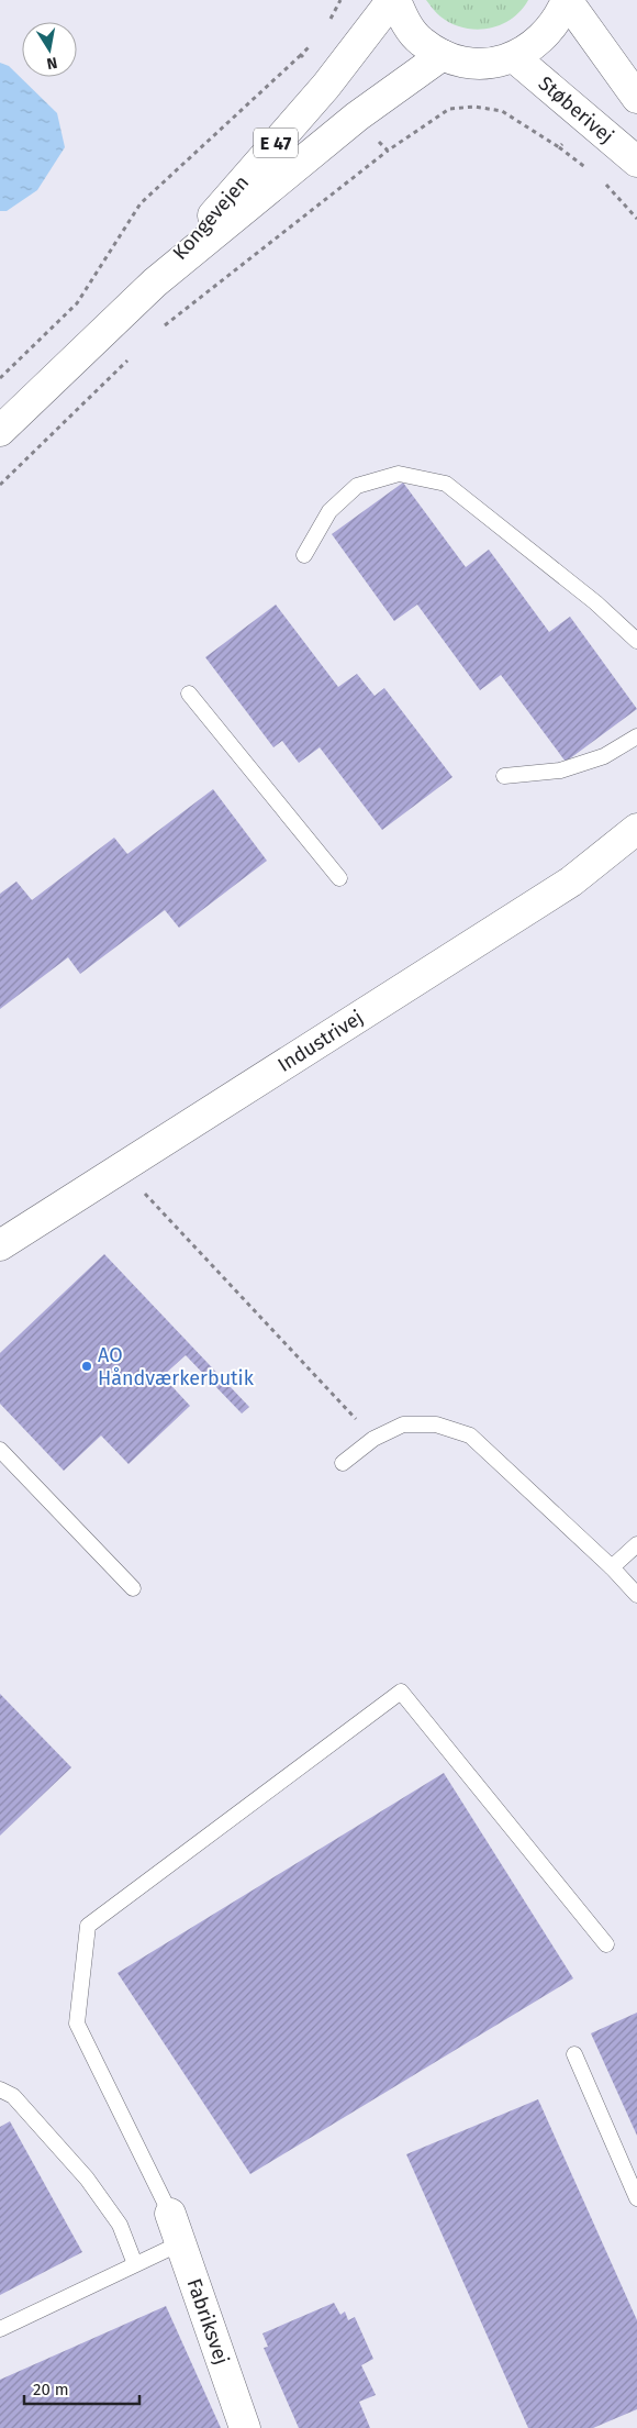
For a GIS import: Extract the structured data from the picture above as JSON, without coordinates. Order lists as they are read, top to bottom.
{
  "streets": {
    "street": [
      "Støberivej",
      "E 47",
      "Kongevejen",
      "Industrivej",
      "Fabriksvej"
    ]
  },
  "crossings": [
    ["Støberivej", "E 47"],
    ["E 47", "Kongevejen"]
  ],
  "places": ["AO Håndværkerbutik"],
  "scale_bar": "20 m",
  "north": "bottom"
}
